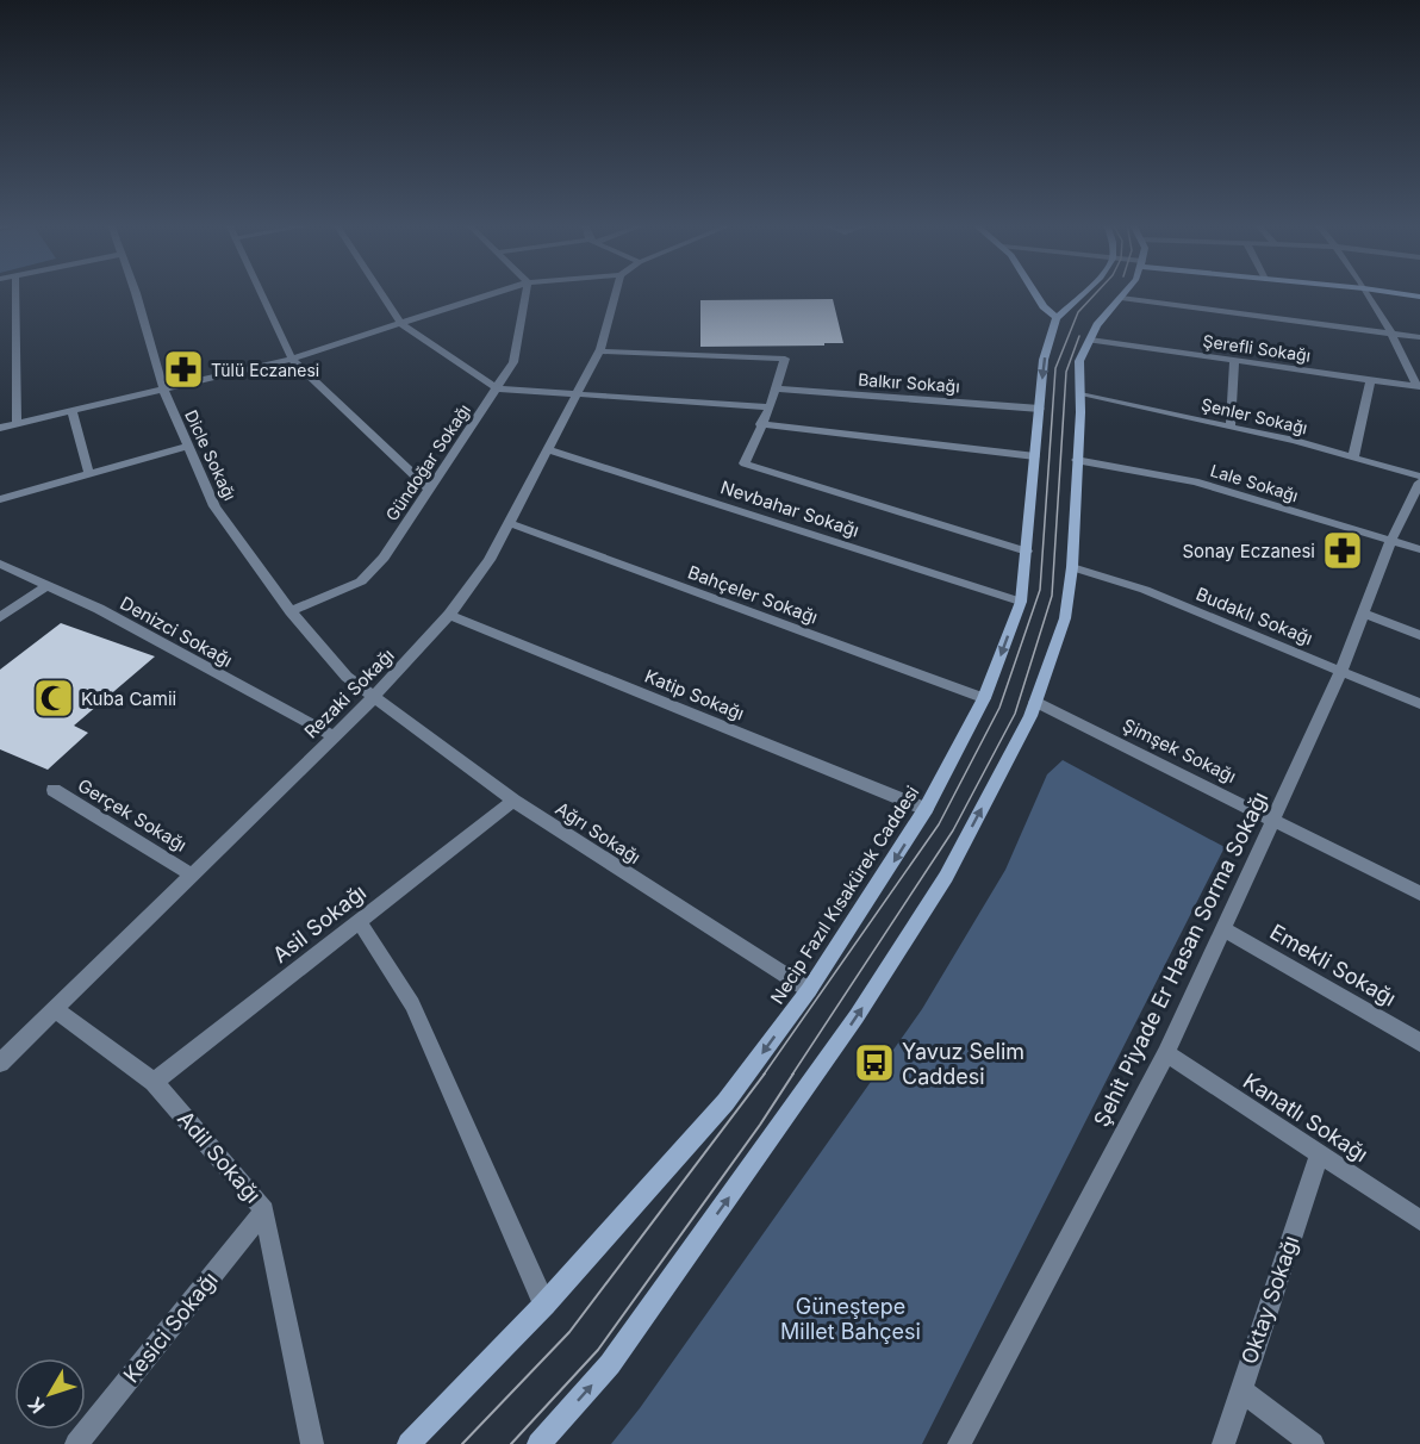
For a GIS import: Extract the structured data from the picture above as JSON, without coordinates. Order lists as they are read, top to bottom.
{
  "streets": {
    "main road": ["Necip Fazıl Kısakürek Caddesi"],
    "street": [
      "Şerefli Sokağı",
      "Balkır Sokağı",
      "Şenler Sokağı",
      "Dicle Sokağı",
      "Gündoğar Sokağı",
      "Lale Sokağı",
      "Nevbahar Sokağı",
      "Bahçeler Sokağı",
      "Budaklı Sokağı",
      "Denizci Sokağı",
      "Rezaki Sokağı",
      "Katip Sokağı",
      "Şimşek Sokağı",
      "Gerçek Sokağı",
      "Ağrı Sokağı",
      "Asil Sokağı",
      "Şehit Piyade Er Hasan Sorma Sokağı",
      "Emekli Sokağı",
      "Kanatlı Sokağı",
      "Adil Sokağı",
      "Oktay Sokağı",
      "Kesici Sokağı"
    ]
  },
  "crossings": [
    ["Balkır Sokağı", "Necip Fazıl Kısakürek Caddesi"],
    ["Dicle Sokağı", "Gündoğar Sokağı"],
    ["Dicle Sokağı", "Rezaki Sokağı"],
    ["Dicle Sokağı", "Ağrı Sokağı"],
    ["Lale Sokağı", "Şehit Piyade Er Hasan Sorma Sokağı"],
    ["Nevbahar Sokağı", "Rezaki Sokağı"],
    ["Nevbahar Sokağı", "Necip Fazıl Kısakürek Caddesi"],
    ["Bahçeler Sokağı", "Rezaki Sokağı"],
    ["Bahçeler Sokağı", "Necip Fazıl Kısakürek Caddesi"],
    ["Budaklı Sokağı", "Şehit Piyade Er Hasan Sorma Sokağı"],
    ["Denizci Sokağı", "Rezaki Sokağı"],
    ["Rezaki Sokağı", "Katip Sokağı"],
    ["Rezaki Sokağı", "Gerçek Sokağı"],
    ["Rezaki Sokağı", "Ağrı Sokağı"],
    ["Rezaki Sokağı", "Adil Sokağı"],
    ["Katip Sokağı", "Necip Fazıl Kısakürek Caddesi"],
    ["Şimşek Sokağı", "Şehit Piyade Er Hasan Sorma Sokağı"],
    ["Ağrı Sokağı", "Necip Fazıl Kısakürek Caddesi"],
    ["Ağrı Sokağı", "Asil Sokağı"],
    ["Asil Sokağı", "Adil Sokağı"],
    ["Şehit Piyade Er Hasan Sorma Sokağı", "Emekli Sokağı"],
    ["Şehit Piyade Er Hasan Sorma Sokağı", "Kanatlı Sokağı"],
    ["Kanatlı Sokağı", "Oktay Sokağı"],
    ["Adil Sokağı", "Kesici Sokağı"]
  ],
  "parks": ["Güneştepe Millet Bahçesi"],
  "places": {
    "pharmacy": ["Tülü Eczanesi", "Sonay Eczanesi"],
    "mosque": ["Kuba Camii"],
    "bus stop": ["Yavuz Selim Caddesi"]
  },
  "north": "bottom left"
}
